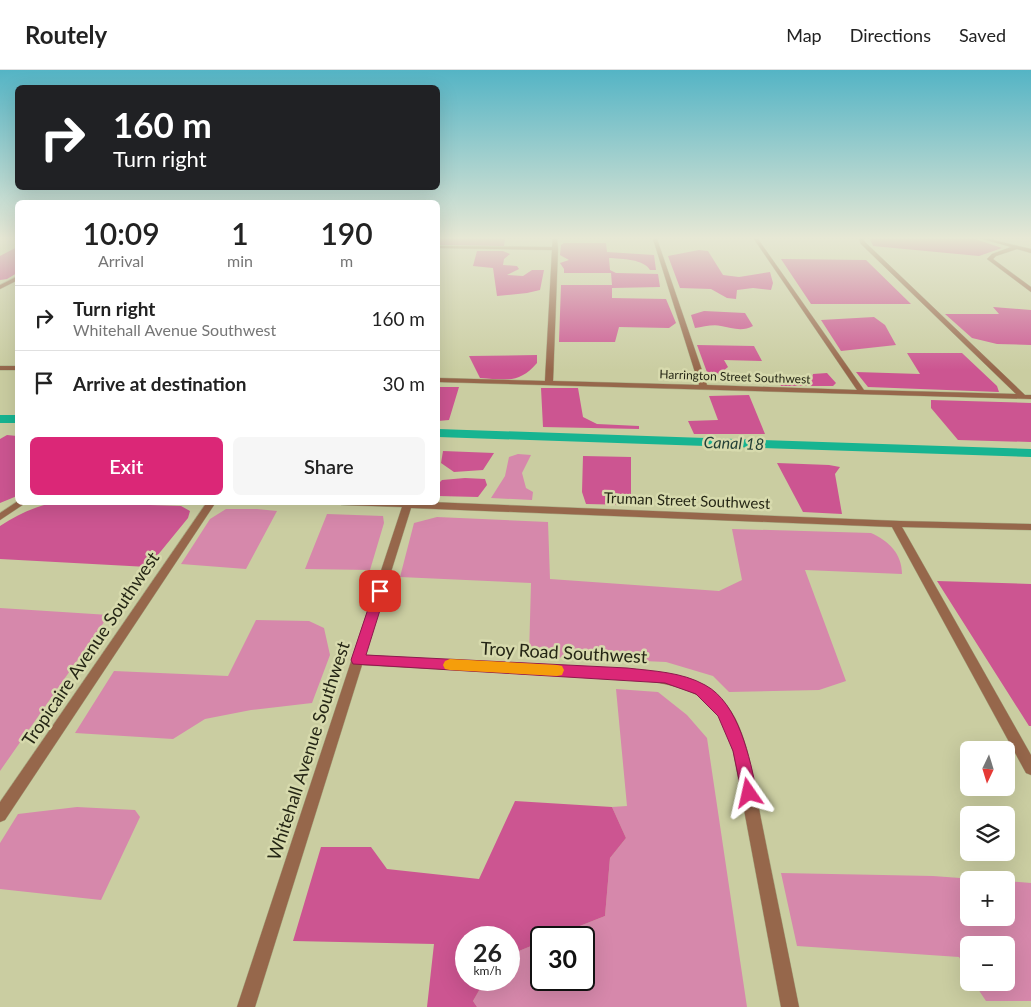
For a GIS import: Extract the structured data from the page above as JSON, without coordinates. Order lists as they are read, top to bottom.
{
  "streets": {
    "street": [
      "Harrington Street Southwest",
      "Truman Street Southwest",
      "Tropicaire Avenue Southwest",
      "Troy Road Southwest",
      "Whitehall Avenue Southwest"
    ]
  },
  "crossings": [
    ["Truman Street Southwest", "Whitehall Avenue Southwest"],
    ["Troy Road Southwest", "Whitehall Avenue Southwest"]
  ],
  "water": ["Canal 18"],
  "north": "bottom",
  "page": {
    "header": "Routely",
    "nav": ["Map", "Directions", "Saved"],
    "turn": ["160 m", "Turn right"],
    "eta": [
      "10:09",
      "Arrival",
      "1",
      "min",
      "190",
      "m"
    ],
    "list": [
      {
        "name": "Turn right",
        "note": "Whitehall Avenue Southwest",
        "value": "160 m"
      },
      {
        "name": "Arrive at destination",
        "value": "30 m"
      }
    ],
    "buttons": ["Exit", "Share"],
    "map_buttons": ["+", "−"],
    "speed": "26 km/h",
    "limit": "30"
  }
}
